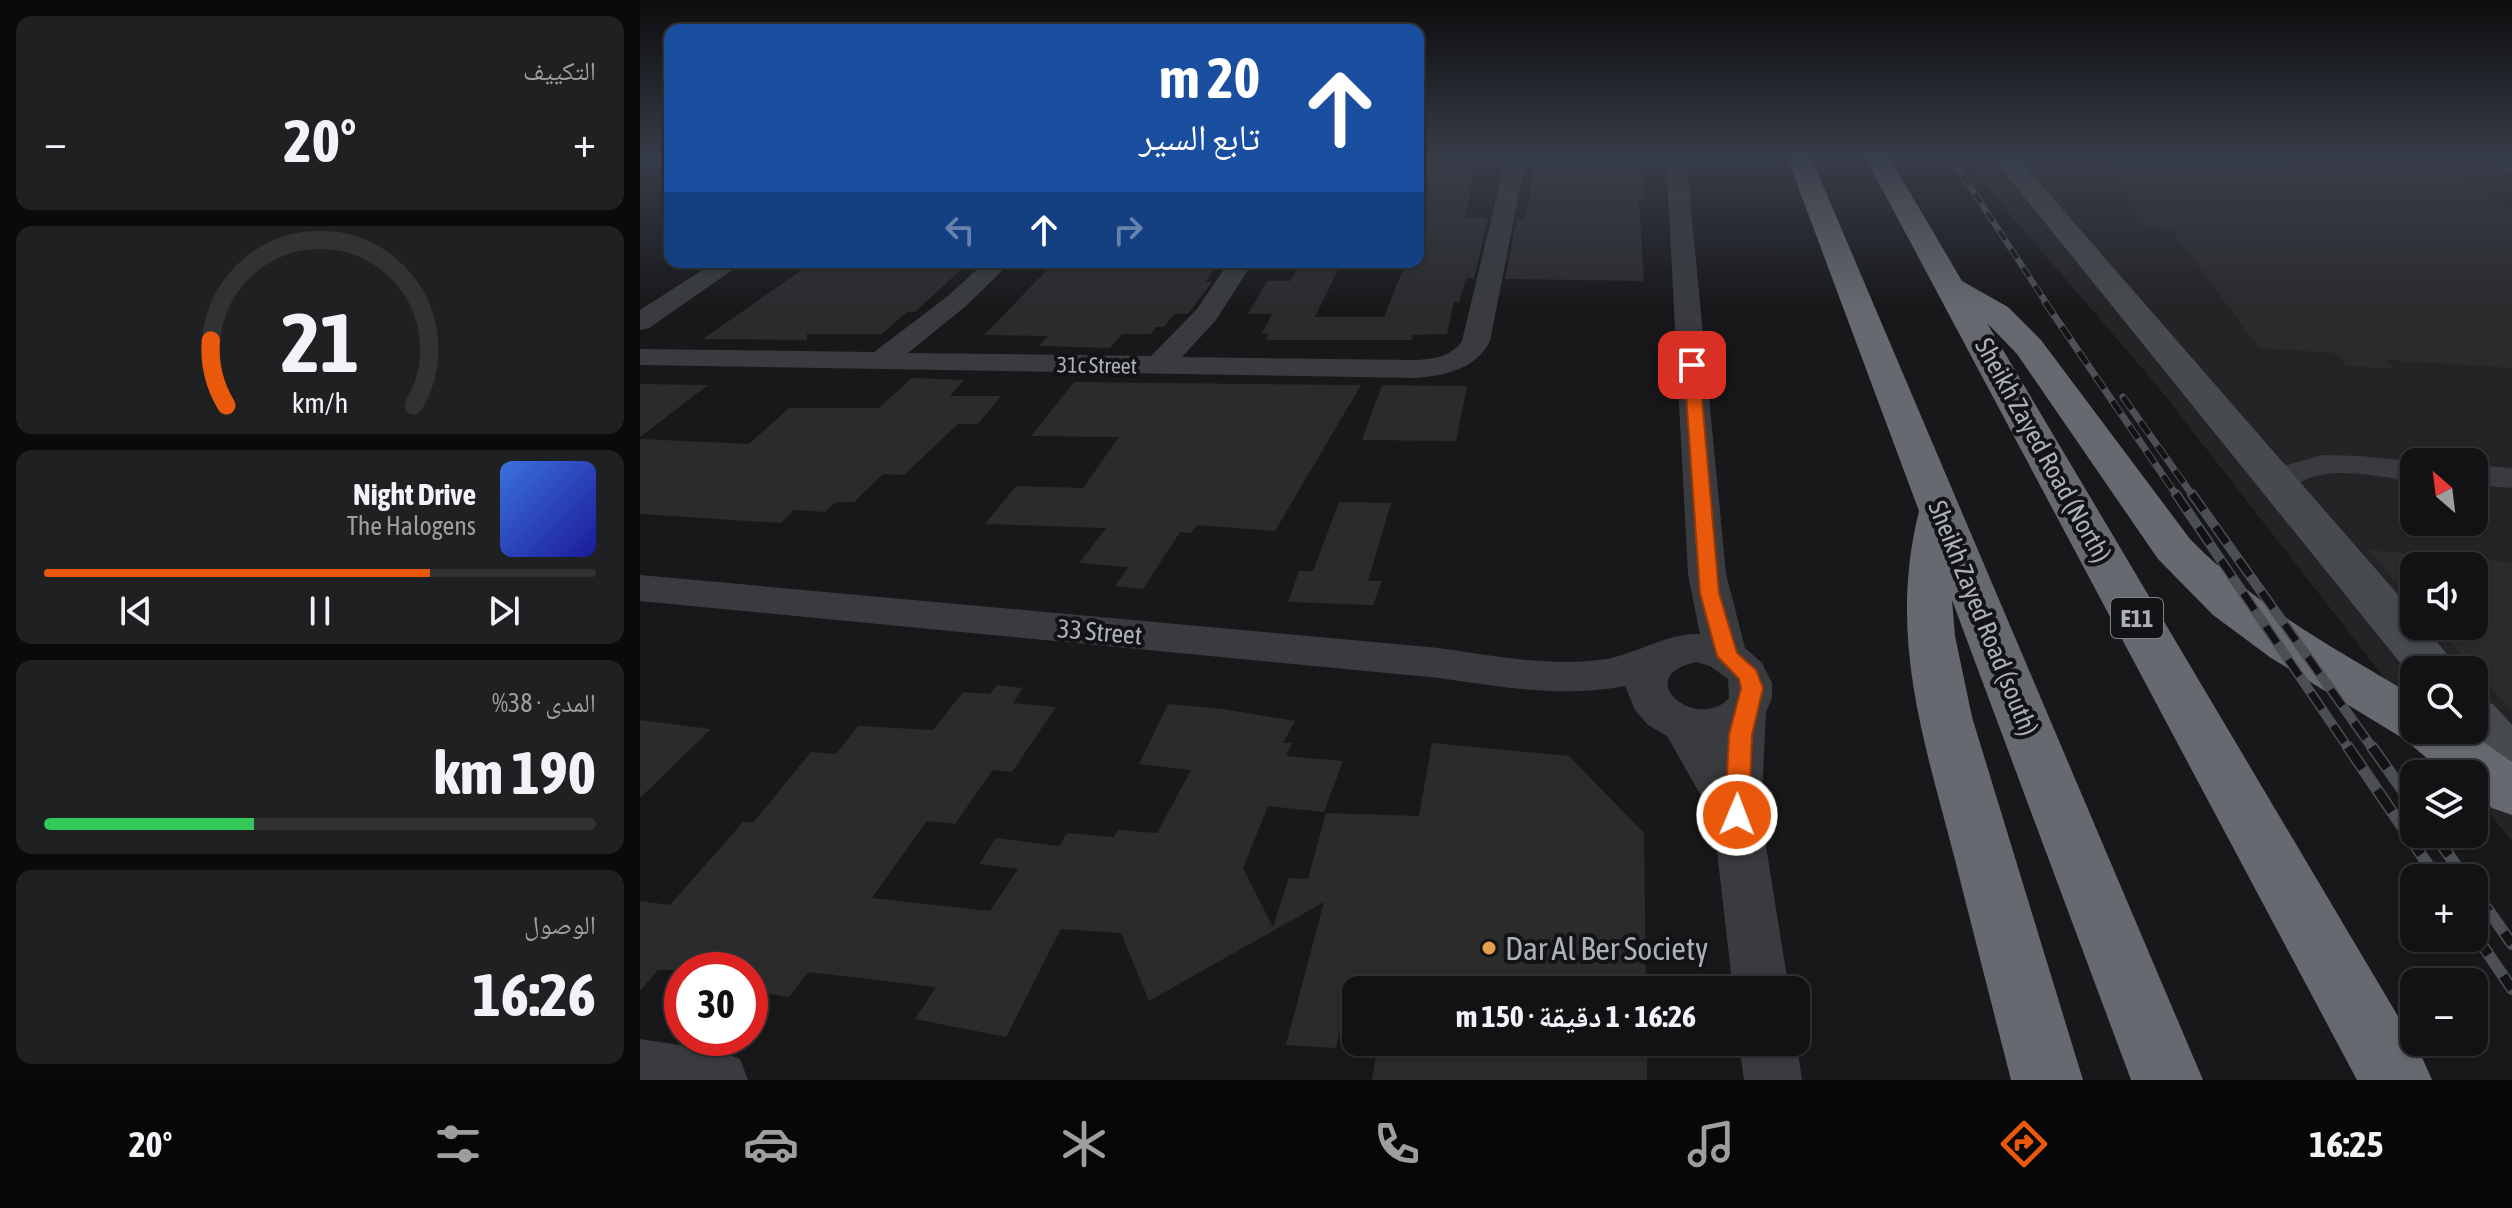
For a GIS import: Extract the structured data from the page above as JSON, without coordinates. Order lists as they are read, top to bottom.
{
  "streets": {
    "highway": ["Sheikh Zayed Road (North)", "Sheikh Zayed Road (south)", "E11"],
    "street": ["31c Street", "33 Street"]
  },
  "places": ["Dar Al Ber Society"],
  "north": "top left",
  "page": {
    "tile": [
      "التكييف",
      ["المدى · 38%", "190 km"],
      ["الوصول", "16:26"]
    ],
    "turn": ["20 m", "تابع السير"],
    "heat": ["−", "20°", "+"],
    "map_buttons": ["+", "−"],
    "song": ["Night Drive", "The Halogens"],
    "limit": "30",
    "trip": "16:26 · 1 دقيقة · 150 m",
    "tabs": ["16:25", "20°"],
    "gauge": ["21", "km/h"]
  }
}
